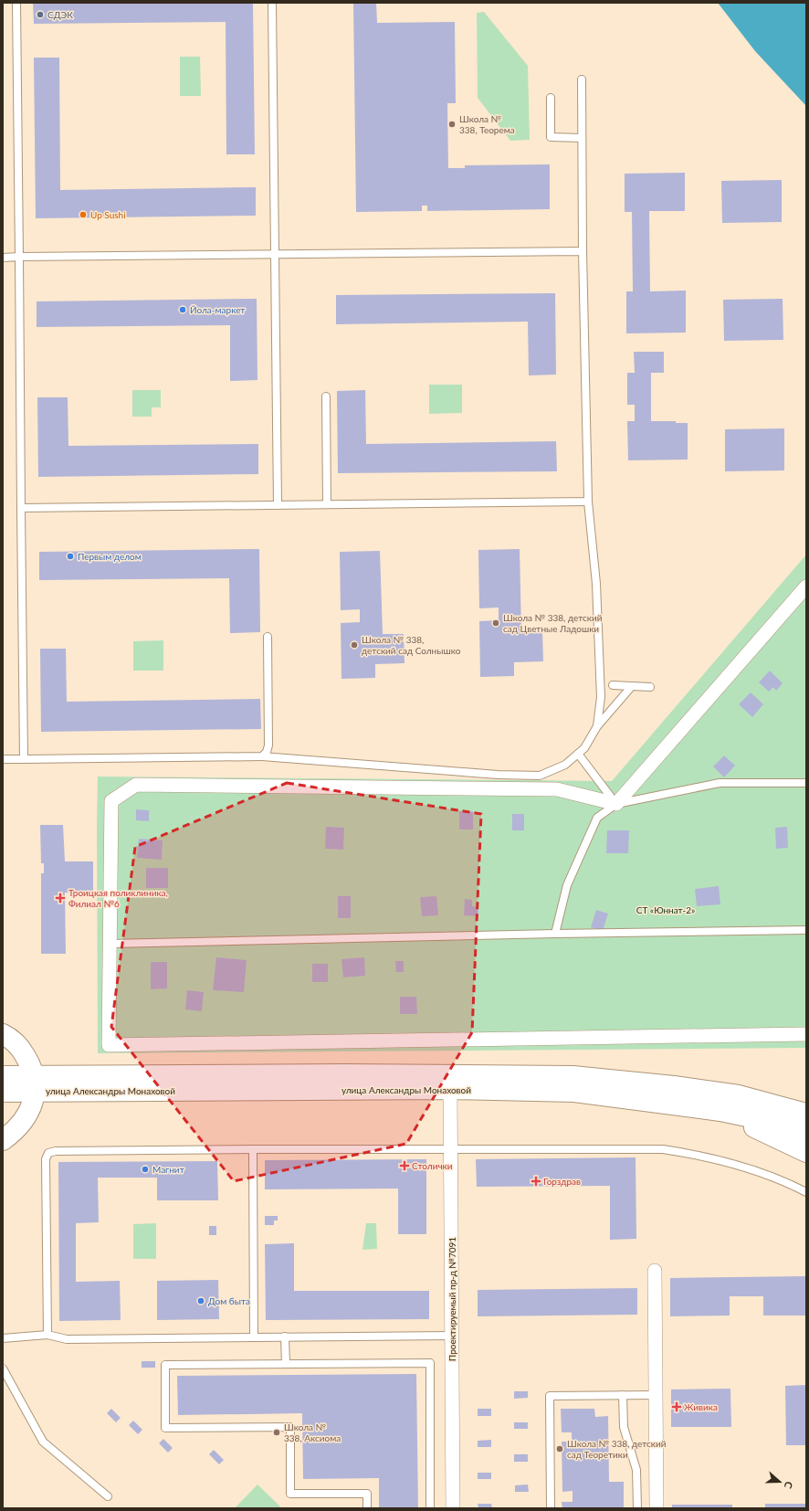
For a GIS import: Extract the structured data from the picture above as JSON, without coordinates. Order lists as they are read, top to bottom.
{
  "streets": {
    "main road": ["улица Александры Монаховой"],
    "street": ["Проектируемый пр-д №7091"]
  },
  "crossings": [
    ["улица Александры Монаховой", "Проектируемый пр-д №7091"]
  ],
  "parks": ["СТ «Юннат-2»"],
  "places": {
    "other": [
      "СДЭК",
      "Школа № 338, Теорема",
      "Up Sushi",
      "Йола-маркет",
      "Первым делом",
      "Школа № 338, детский сад Цветные Ладошки",
      "Школа № 338, детский сад Солнышко",
      "Магнит",
      "Дом быта",
      "Школа № 338, Аксиома",
      "Школа № 338, детский сад Теоретики"
    ],
    "health": [
      "Троицкая поликлиника, Филиал №6",
      "Столички",
      "Горздрав",
      "Живика"
    ]
  },
  "north": "right"
}
